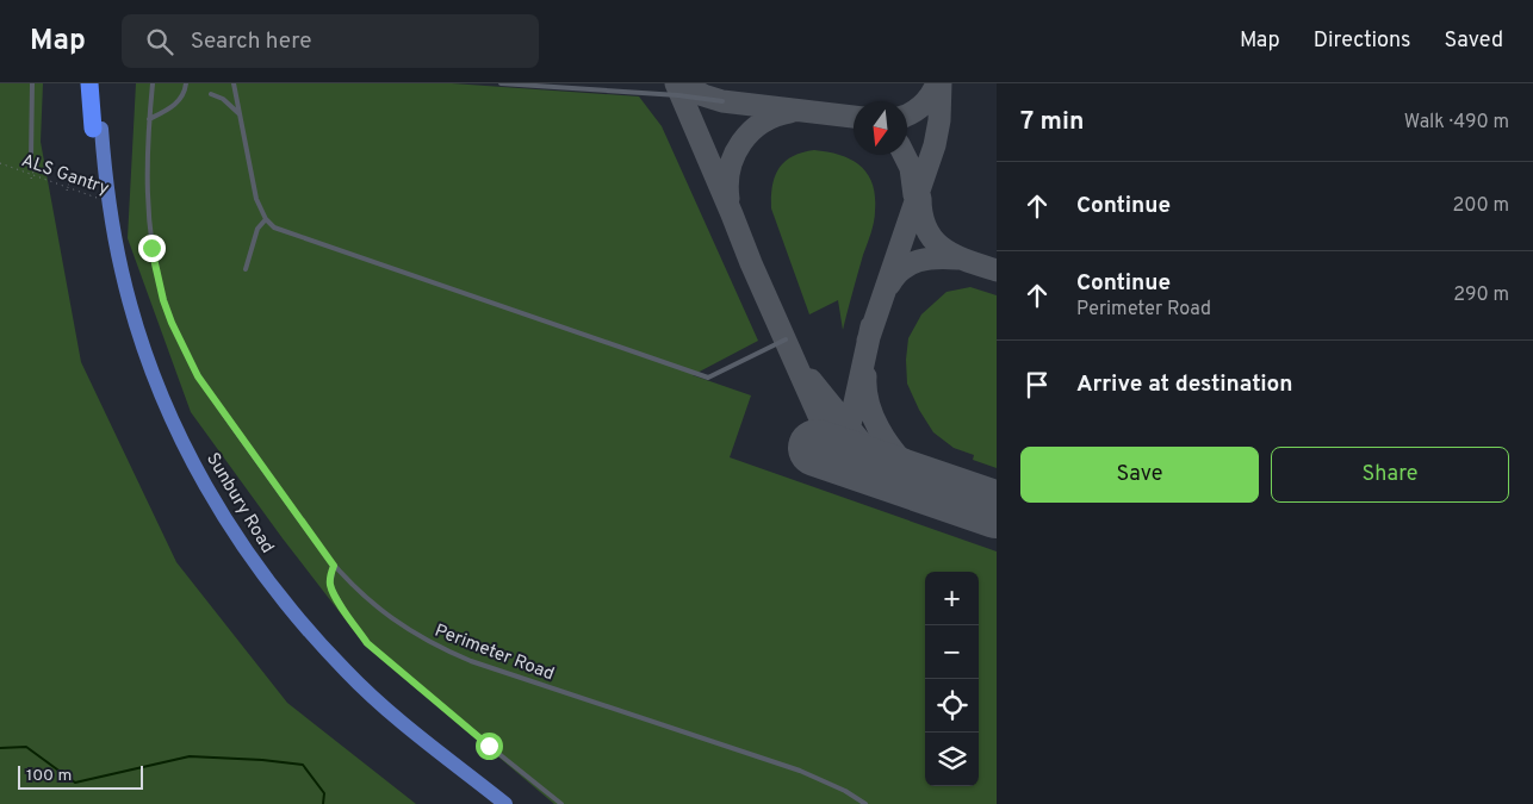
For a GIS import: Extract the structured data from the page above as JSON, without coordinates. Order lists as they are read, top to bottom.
{
  "streets": {
    "main road": ["Sunbury Road"],
    "lane": ["Perimeter Road"],
    "path": ["ALS Gantry"]
  },
  "scale_bar": "100 m",
  "north": "bottom",
  "page": {
    "header": "Map",
    "search": "Search here",
    "nav": ["Map", "Directions", "Saved"],
    "heading": ["7 min", "Walk · 490 m"],
    "list": [
      ["Continue", "200 m"],
      ["Continue", "Perimeter Road", "290 m"],
      "Arrive at destination"
    ],
    "buttons": ["Save", "Share"],
    "map_buttons": ["+", "−"],
    "scale": "100 m"
  }
}
